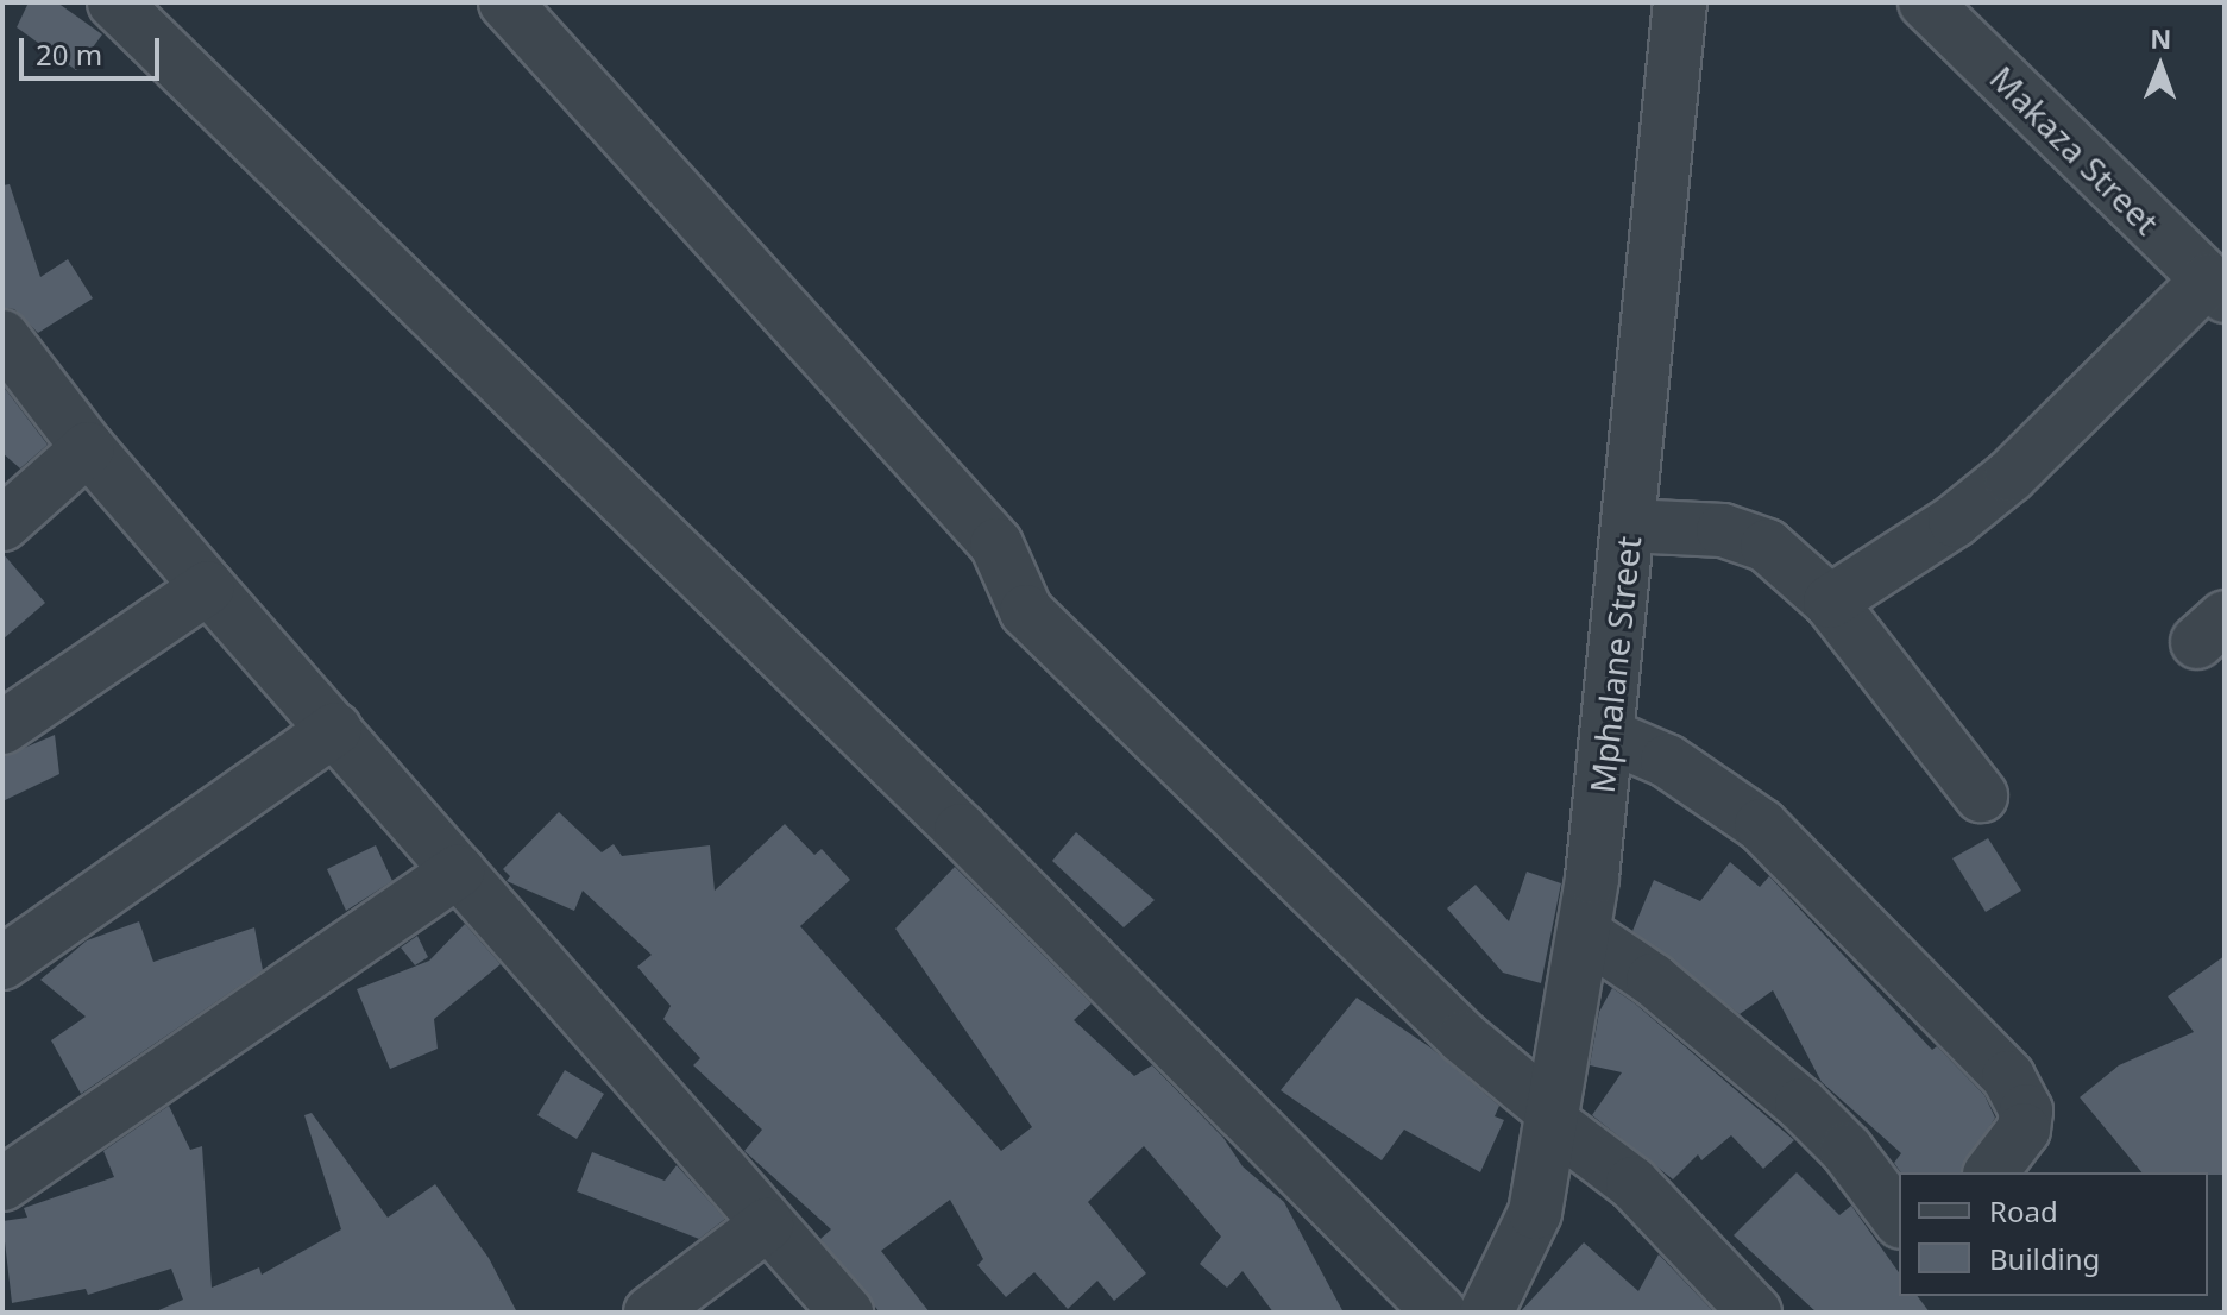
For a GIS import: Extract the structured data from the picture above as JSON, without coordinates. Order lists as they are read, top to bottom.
{
  "streets": {
    "street": ["Makaza Street", "Mphalane Street"]
  },
  "legend": ["Road", "Building"],
  "scale_bar": "20 m",
  "north": "top"
}
